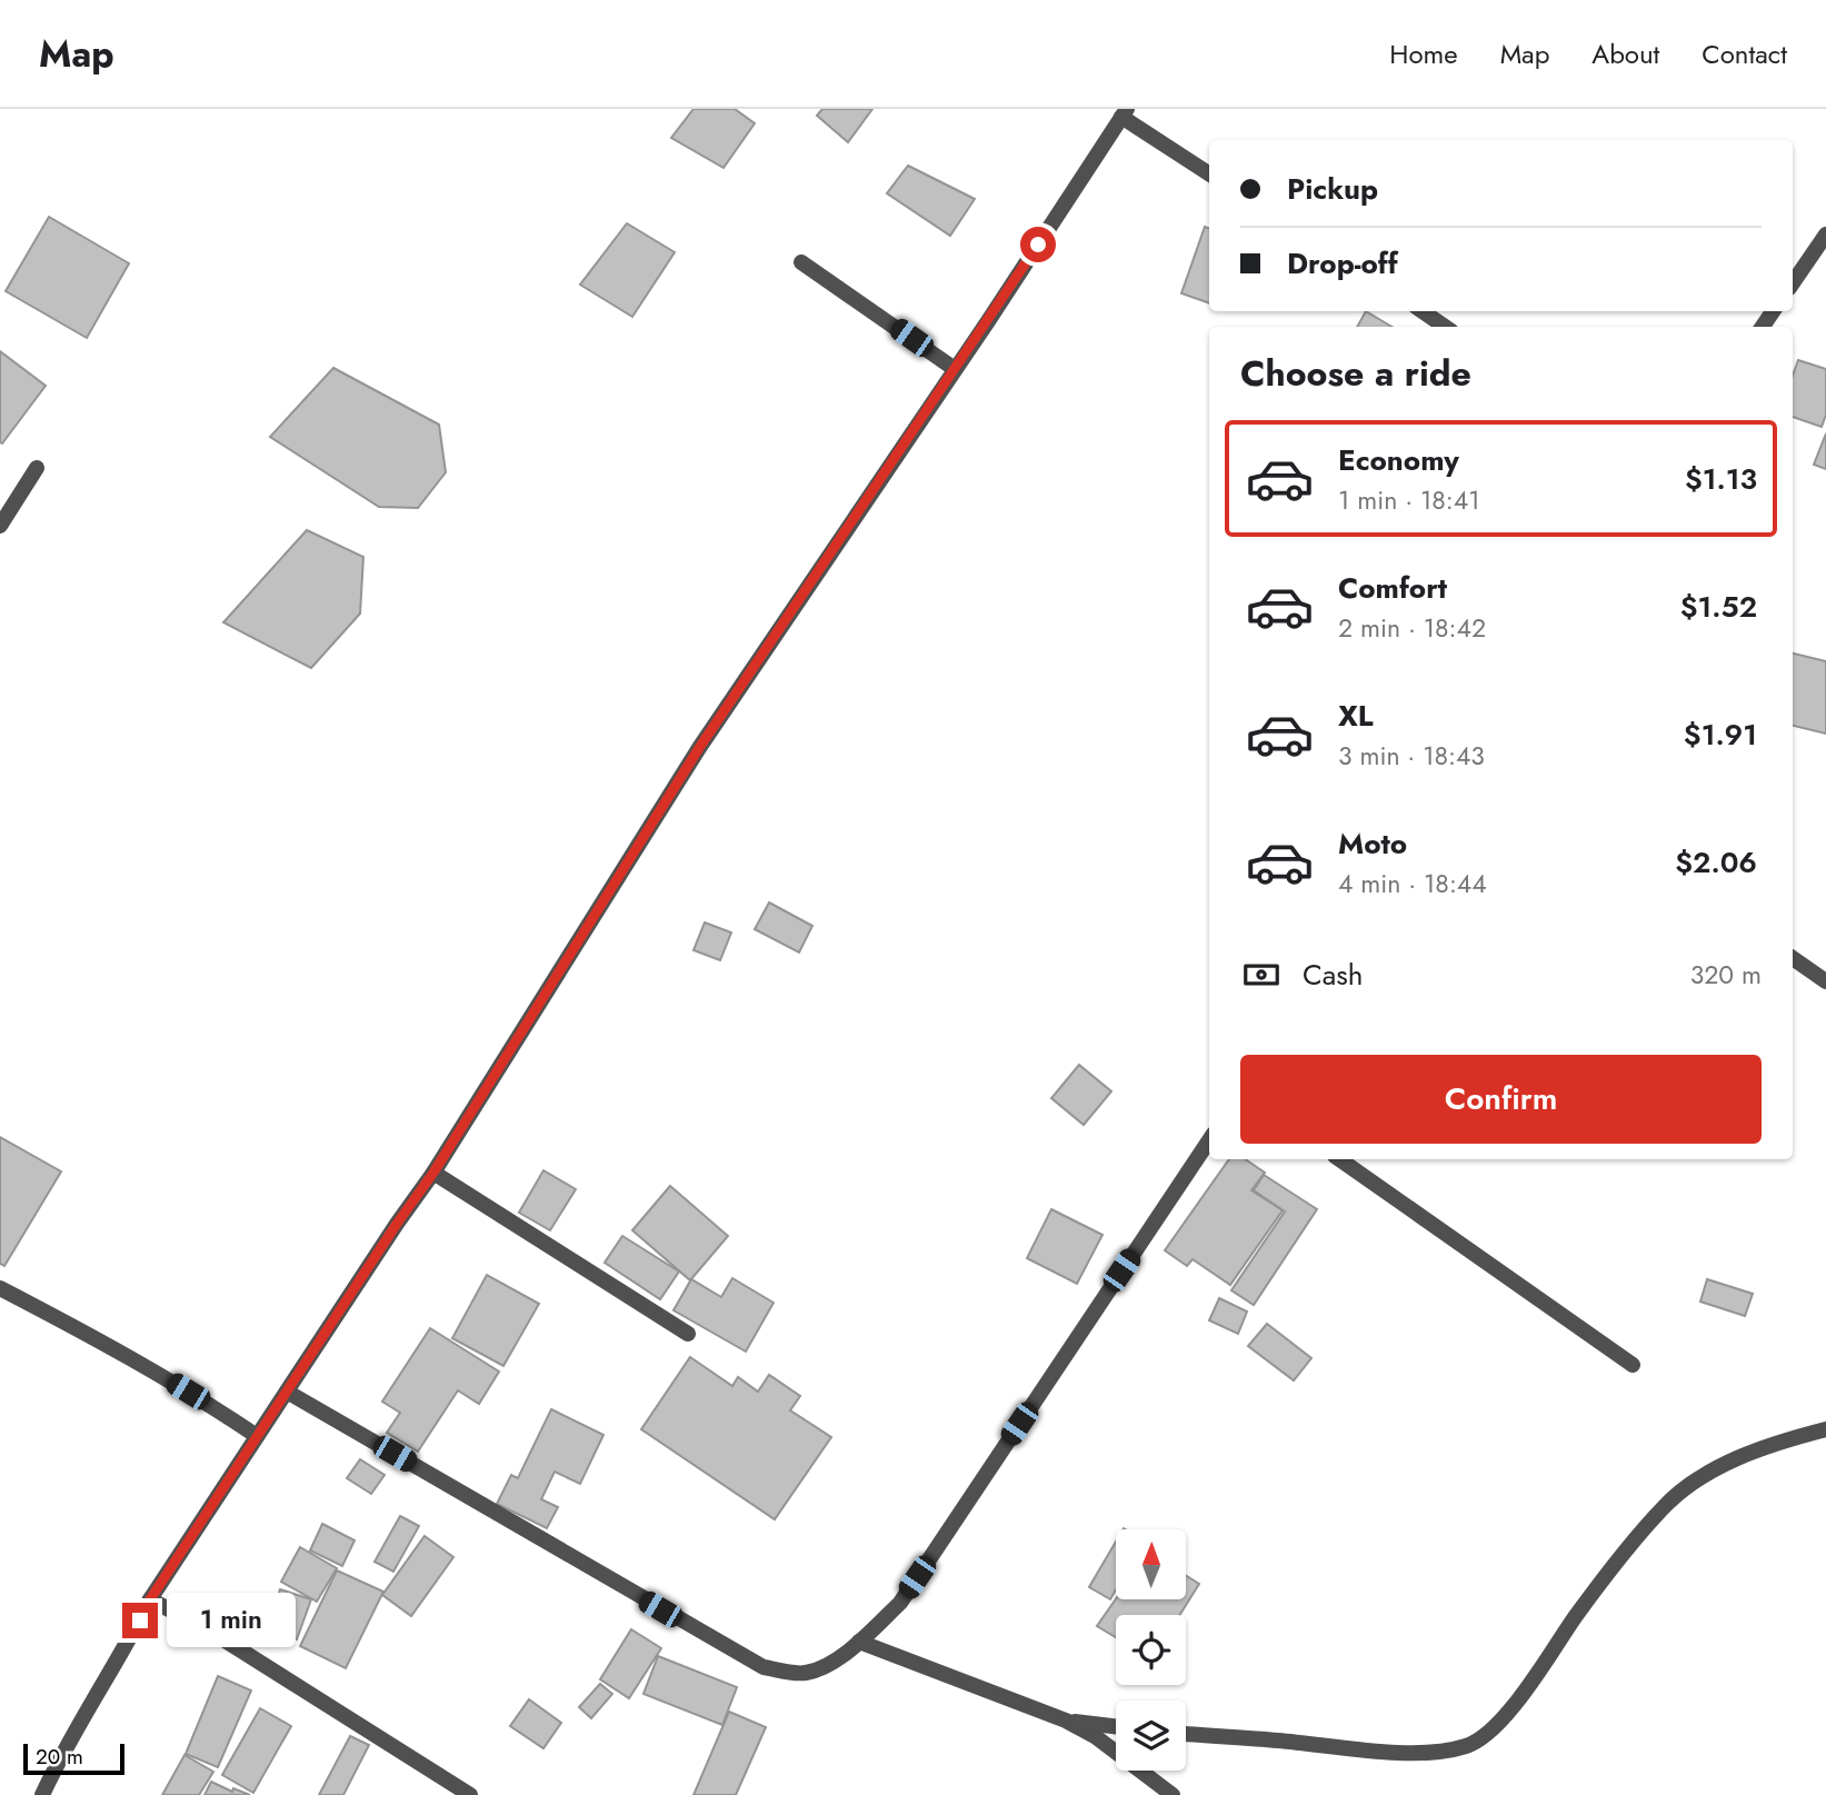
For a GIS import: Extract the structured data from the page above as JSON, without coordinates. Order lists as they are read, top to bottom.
{
  "scale_bar": "20 m",
  "north": "top",
  "page": {
    "header": "Map",
    "nav": [
      "Home",
      "Map",
      "About",
      "Contact"
    ],
    "banner": ["Pickup", "Drop-off"],
    "heading": "Choose a ride",
    "list": [
      {
        "name": "Economy",
        "note": "1 min · 18:41",
        "value": "$1.13"
      },
      {
        "name": "Comfort",
        "note": "2 min · 18:42",
        "value": "$1.52"
      },
      {
        "name": "XL",
        "note": "3 min · 18:43",
        "value": "$1.91"
      },
      {
        "name": "Moto",
        "note": "4 min · 18:44",
        "value": "$2.06"
      }
    ],
    "pay": ["Cash", "320 m"],
    "buttons": "Confirm",
    "bubble": "1 min",
    "scale": "20 m"
  }
}
